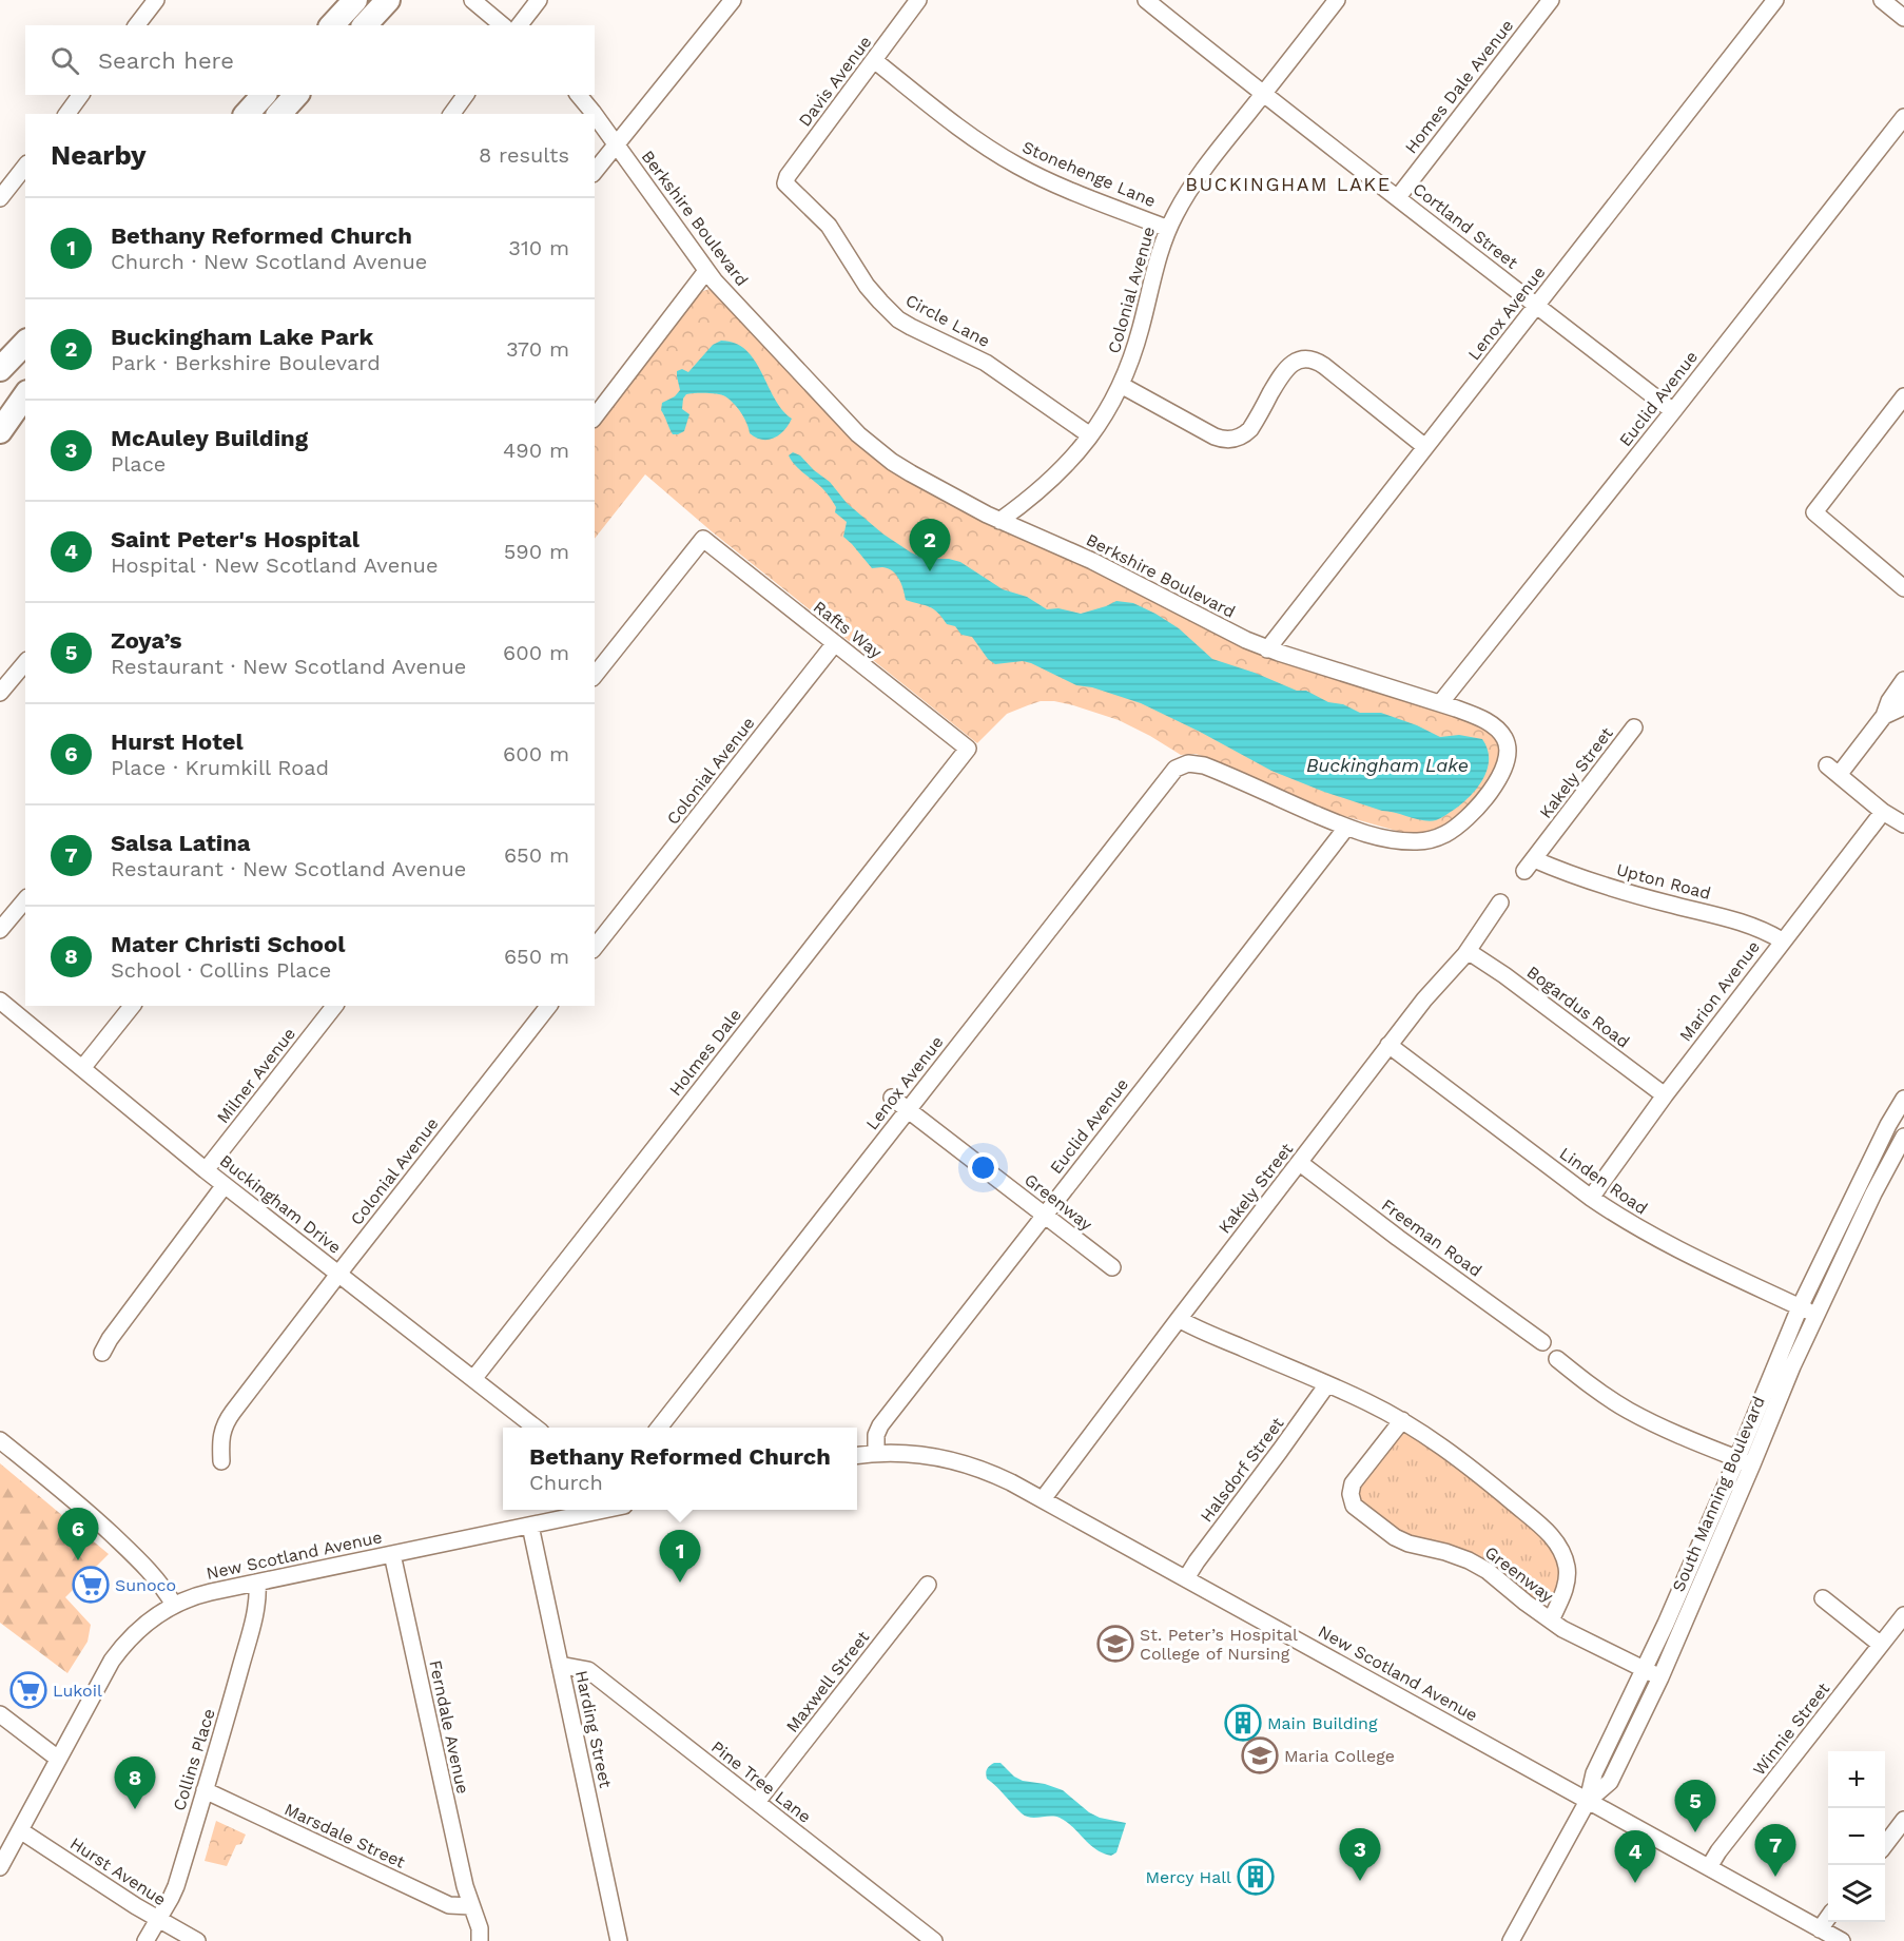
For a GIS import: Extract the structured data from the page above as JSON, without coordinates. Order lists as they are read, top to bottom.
{
  "streets": {
    "street": [
      "Davis Avenue",
      "Homes Dale Avenue",
      "Stonehenge Lane",
      "Berkshire Boulevard",
      "Cortland Street",
      "Colonial Avenue",
      "Lenox Avenue",
      "Circle Lane",
      "Euclid Avenue",
      "Rafts Way",
      "Kakely Street",
      "Upton Road",
      "Marion Avenue",
      "Bogardus Road",
      "Holmes Dale",
      "Milner Avenue",
      "Linden Road",
      "Greenway",
      "Buckingham Drive",
      "Freeman Road",
      "Halsdorf Street",
      "South Manning Boulevard",
      "New Scotland Avenue",
      "Maxwell Street",
      "Ferndale Avenue",
      "Harding Street",
      "Winnie Street",
      "Collins Place",
      "Pine Tree Lane",
      "Marsdale Street",
      "Hurst Avenue"
    ]
  },
  "crossings": [
    ["Davis Avenue", "Stonehenge Lane"],
    ["Davis Avenue", "Circle Lane"],
    ["Homes Dale Avenue", "Cortland Street"],
    ["Stonehenge Lane", "Colonial Avenue"],
    ["Berkshire Boulevard", "Colonial Avenue"],
    ["Berkshire Boulevard", "Lenox Avenue"],
    ["Berkshire Boulevard", "Euclid Avenue"],
    ["Cortland Street", "Colonial Avenue"],
    ["Cortland Street", "Lenox Avenue"],
    ["Cortland Street", "Euclid Avenue"],
    ["Colonial Avenue", "Circle Lane"],
    ["Colonial Avenue", "Rafts Way"],
    ["Colonial Avenue", "Buckingham Drive"],
    ["Lenox Avenue", "Greenway"],
    ["Euclid Avenue", "Greenway"],
    ["Euclid Avenue", "New Scotland Avenue"],
    ["Rafts Way", "Holmes Dale"],
    ["Kakely Street", "Upton Road"],
    ["Kakely Street", "Bogardus Road"],
    ["Kakely Street", "Linden Road"],
    ["Kakely Street", "Greenway"],
    ["Kakely Street", "Freeman Road"],
    ["Kakely Street", "New Scotland Avenue"],
    ["Upton Road", "Marion Avenue"],
    ["Marion Avenue", "Bogardus Road"],
    ["Marion Avenue", "Linden Road"],
    ["Holmes Dale", "Buckingham Drive"],
    ["Milner Avenue", "Buckingham Drive"],
    ["Linden Road", "South Manning Boulevard"],
    ["Greenway", "Halsdorf Street"],
    ["Greenway", "South Manning Boulevard"],
    ["Halsdorf Street", "New Scotland Avenue"],
    ["South Manning Boulevard", "New Scotland Avenue"],
    ["New Scotland Avenue", "Ferndale Avenue"],
    ["New Scotland Avenue", "Harding Street"],
    ["New Scotland Avenue", "Winnie Street"],
    ["New Scotland Avenue", "Collins Place"],
    ["New Scotland Avenue", "Hurst Avenue"],
    ["Maxwell Street", "Pine Tree Lane"],
    ["Ferndale Avenue", "Marsdale Street"],
    ["Harding Street", "Pine Tree Lane"],
    ["Collins Place", "Marsdale Street"],
    ["Collins Place", "Hurst Avenue"]
  ],
  "districts": ["BUCKINGHAM LAKE"],
  "water": ["Buckingham Lake"],
  "places": {
    "supermarket": ["Sunoco", "Lukoil"],
    "school or university": ["St. Peter’s Hospital College of Nursing", "Maria College"],
    "building": ["Main Building", "Mercy Hall"]
  },
  "page": {
    "search": "Search here",
    "heading": ["Nearby", "8 results"],
    "list": [
      {
        "mark": "1",
        "name": "Bethany Reformed Church",
        "note": "Church · New Scotland Avenue",
        "value": "310 m"
      },
      {
        "mark": "2",
        "name": "Buckingham Lake Park",
        "note": "Park · Berkshire Boulevard",
        "value": "370 m"
      },
      {
        "mark": "3",
        "name": "McAuley Building",
        "note": "Place",
        "value": "490 m"
      },
      {
        "mark": "4",
        "name": "Saint Peter's Hospital",
        "note": "Hospital · New Scotland Avenue",
        "value": "590 m"
      },
      {
        "mark": "5",
        "name": "Zoya’s",
        "note": "Restaurant · New Scotland Avenue",
        "value": "600 m"
      },
      {
        "mark": "6",
        "name": "Hurst Hotel",
        "note": "Place · Krumkill Road",
        "value": "600 m"
      },
      {
        "mark": "7",
        "name": "Salsa Latina",
        "note": "Restaurant · New Scotland Avenue",
        "value": "650 m"
      },
      {
        "mark": "8",
        "name": "Mater Christi School",
        "note": "School · Collins Place",
        "value": "650 m"
      }
    ],
    "pins": [
      "2",
      "6",
      "1",
      "8",
      "5",
      "7",
      "3",
      "4"
    ],
    "popup": ["Bethany Reformed Church", "Church"],
    "map_buttons": ["+", "−"]
  }
}
